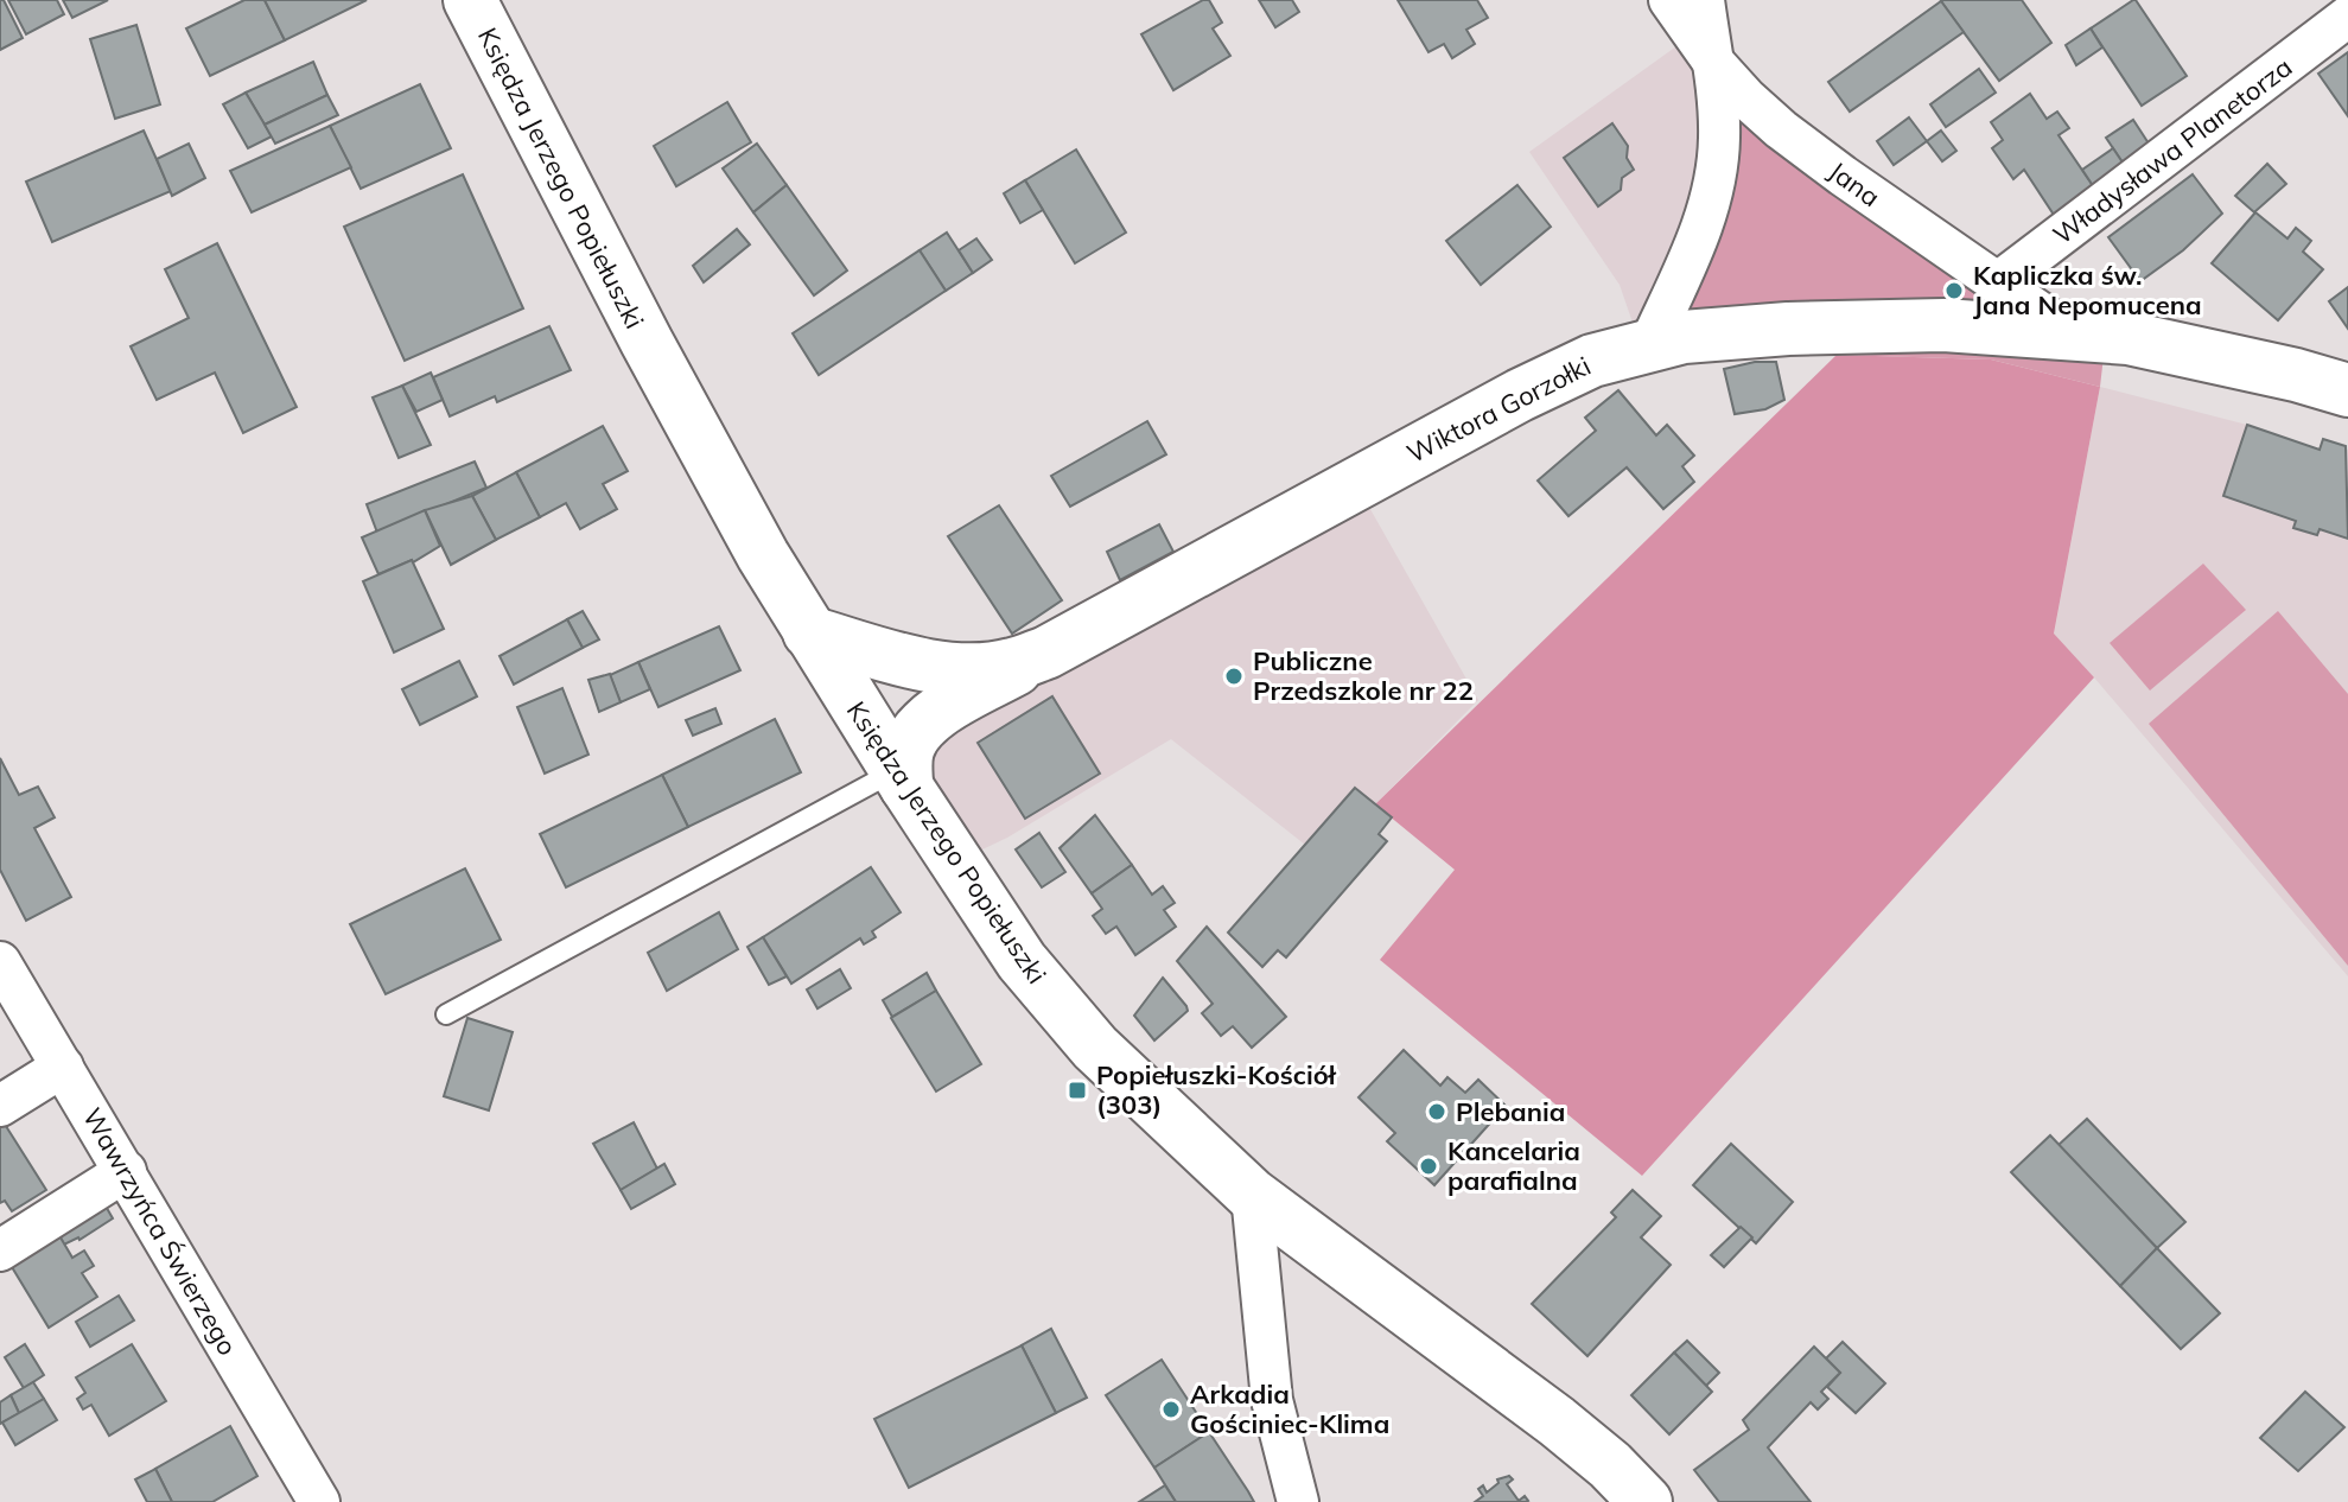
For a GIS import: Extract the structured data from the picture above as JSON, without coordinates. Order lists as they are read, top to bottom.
{
  "streets": {
    "main road": ["Księdza Jerzego Popiełuszki", "Wiktora Gorzołki"],
    "street": ["Władysława Planetorza", "Jana", "Wawrzyńca Świerzego"]
  },
  "crossings": [
    ["Władysława Planetorza", "Jana"],
    ["Księdza Jerzego Popiełuszki", "Wiktora Gorzołki"],
    ["Jana", "Wiktora Gorzołki"]
  ],
  "places": {
    "other": [
      "Kapliczka św. Jana Nepomucena",
      "Publiczne Przedszkole nr 22",
      "Plebania",
      "Kancelaria parafialna",
      "Arkadia Gościniec-Klima"
    ],
    "transit": ["Popiełuszki-Kościół (303)"]
  }
}
